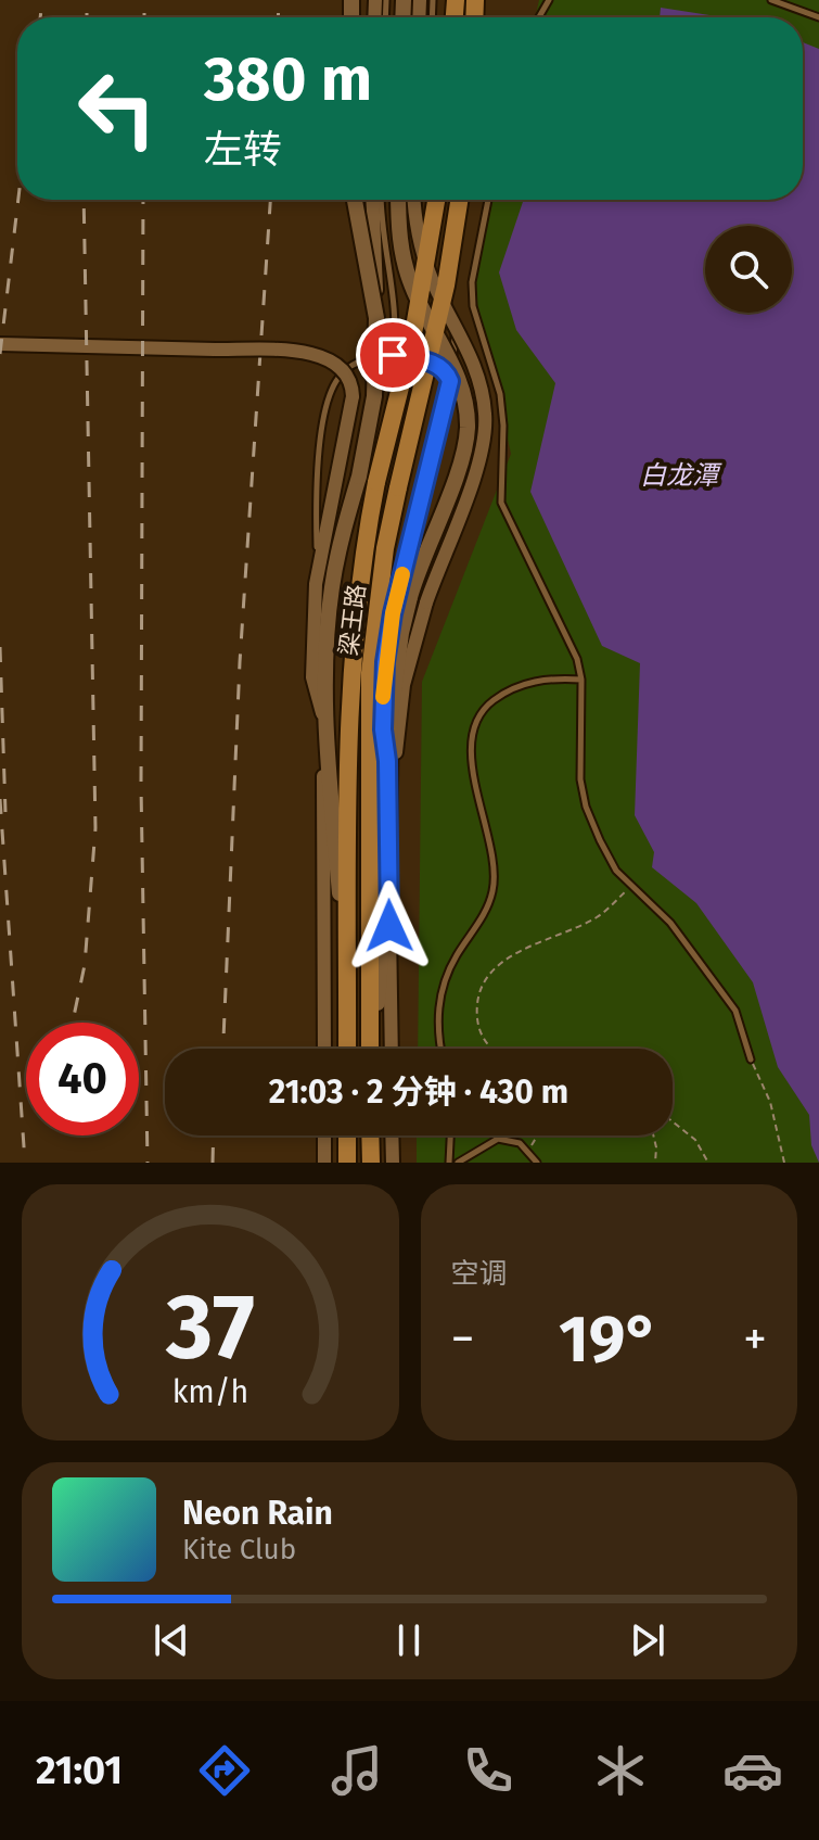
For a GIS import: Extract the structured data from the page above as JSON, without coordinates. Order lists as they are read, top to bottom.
{
  "streets": {
    "main road": ["梁王路"]
  },
  "water": ["白龙潭"],
  "page": {
    "turn": ["380 m", "左转"],
    "limit": "40",
    "trip": "21:03 · 2 分钟 · 430 m",
    "tile": "空调",
    "heat": ["−", "19°", "+"],
    "song": ["Neon Rain", "Kite Club"],
    "tabs": "21:01",
    "gauge": ["37", "km/h"]
  }
}
